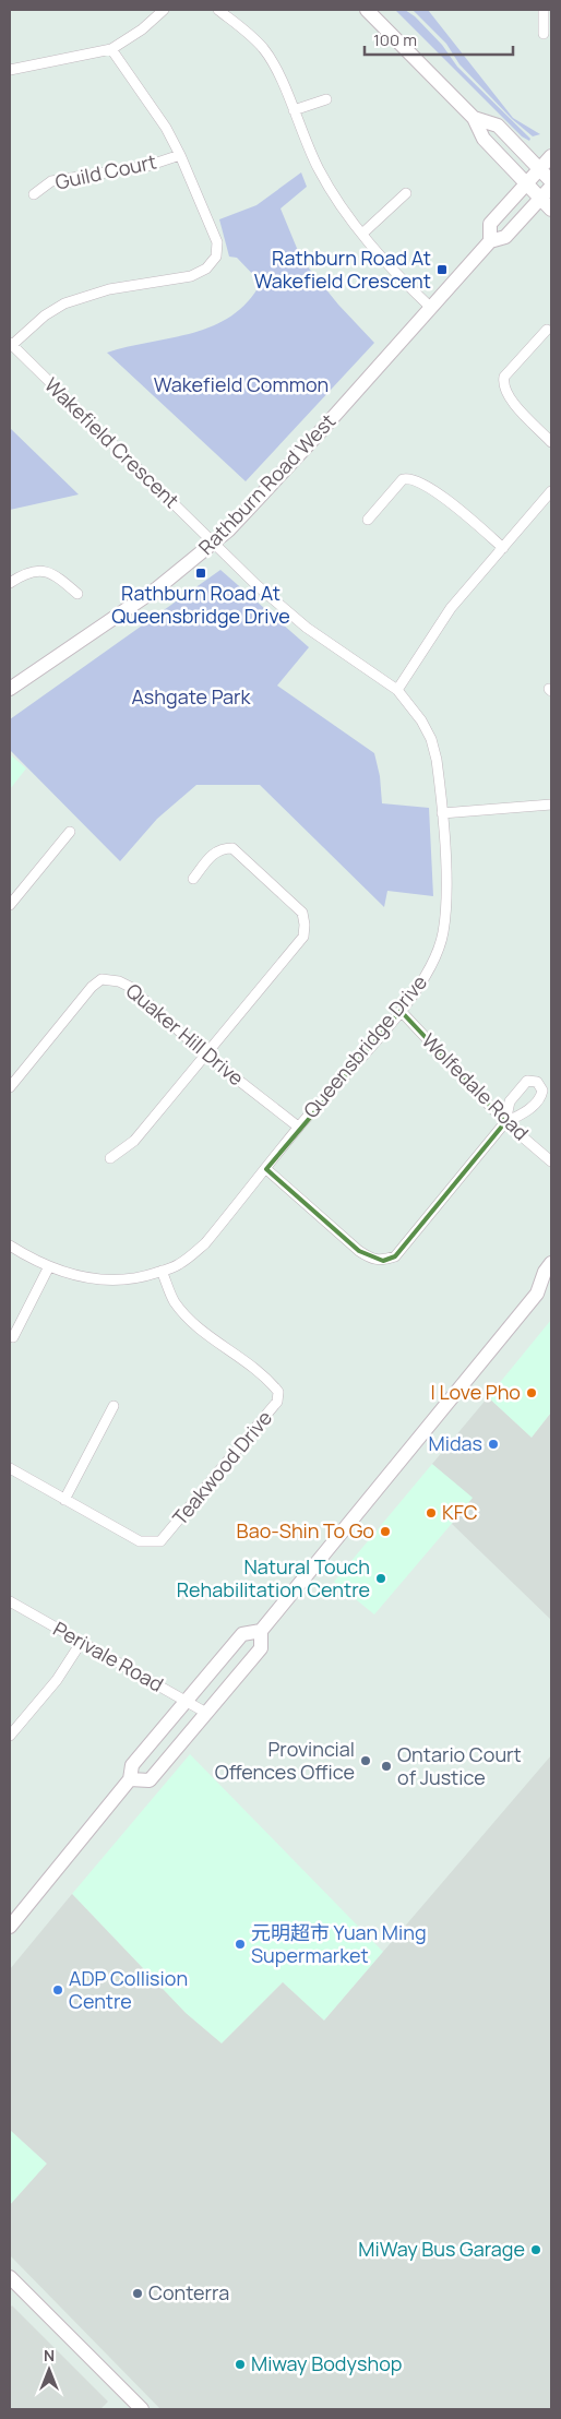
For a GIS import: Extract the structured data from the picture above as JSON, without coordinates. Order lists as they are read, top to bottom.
{
  "streets": {
    "main road": ["Rathburn Road West"],
    "street": [
      "Guild Court",
      "Wakefield Crescent",
      "Quaker Hill Drive",
      "Queensbridge Drive",
      "Wolfedale Road",
      "Teakwood Drive",
      "Perivale Road"
    ]
  },
  "crossings": [
    ["Wakefield Crescent", "Rathburn Road West"],
    ["Wakefield Crescent", "Queensbridge Drive"],
    ["Rathburn Road West", "Queensbridge Drive"],
    ["Quaker Hill Drive", "Queensbridge Drive"],
    ["Queensbridge Drive", "Wolfedale Road"],
    ["Queensbridge Drive", "Teakwood Drive"]
  ],
  "parks": ["Wakefield Common", "Ashgate Park"],
  "places": {
    "transit": ["Rathburn Road At Wakefield Crescent", "Rathburn Road At Queensbridge Drive"],
    "other": [
      "I Love Pho",
      "Midas",
      "KFC",
      "Bao-Shin To Go",
      "Natural Touch Rehabilitation Centre",
      "Provincial Offences Office",
      "Ontario Court of Justice",
      "元明超市 Yuan Ming Supermarket",
      "ADP Collision Centre",
      "MiWay Bus Garage",
      "Conterra",
      "Miway Bodyshop"
    ]
  },
  "scale_bar": "100 m",
  "north": "top"
}
